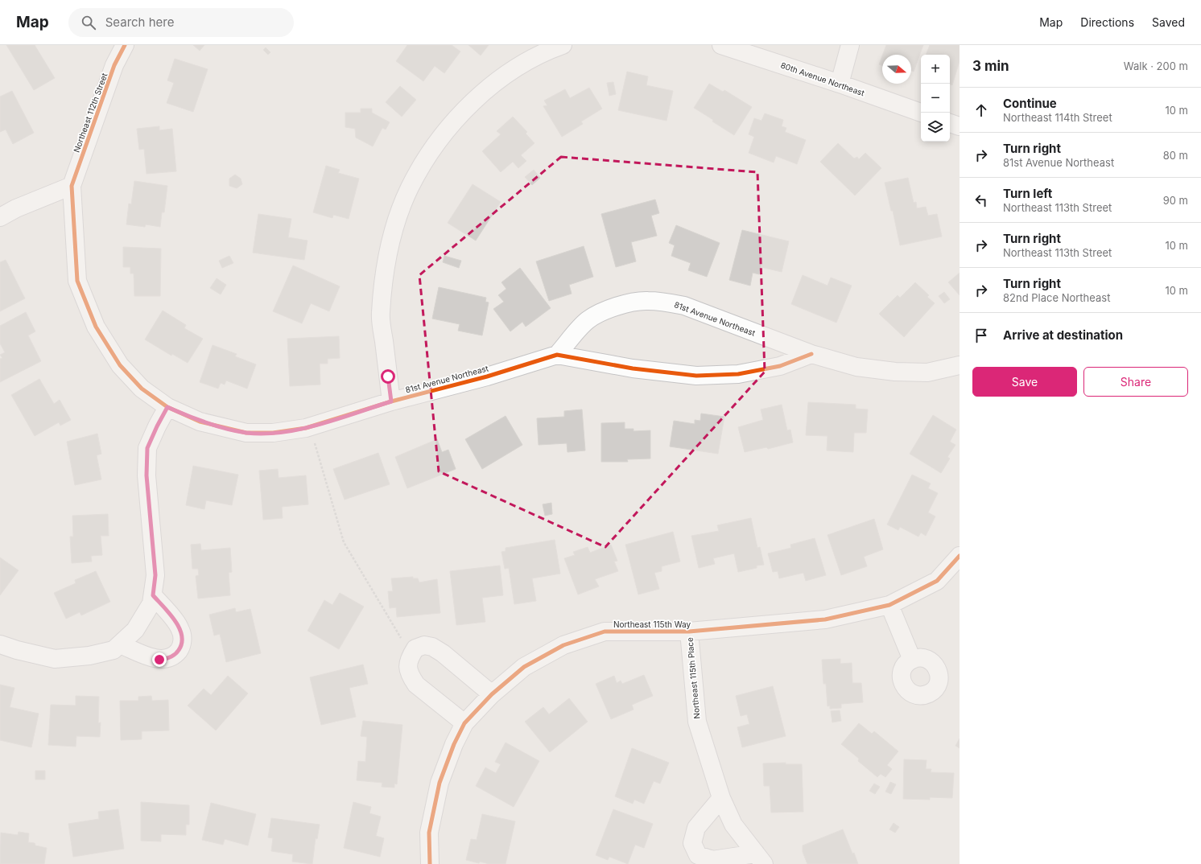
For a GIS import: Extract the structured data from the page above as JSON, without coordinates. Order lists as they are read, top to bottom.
{
  "streets": {
    "street": [
      "80th Avenue Northeast",
      "Northeast 112th Street",
      "81st Avenue Northeast",
      "Northeast 115th Way",
      "Northeast 115th Place"
    ]
  },
  "crossings": [
    ["Northeast 112th Street", "81st Avenue Northeast"],
    ["Northeast 115th Way", "Northeast 115th Place"]
  ],
  "north": "right",
  "page": {
    "header": "Map",
    "search": "Search here",
    "nav": ["Map", "Directions", "Saved"],
    "heading": ["3 min", "Walk · 200 m"],
    "map_buttons": ["+", "−"],
    "list": [
      ["Continue", "Northeast 114th Street", "10 m"],
      ["Turn right", "81st Avenue Northeast", "80 m"],
      ["Turn left", "Northeast 113th Street", "90 m"],
      ["Turn right", "Northeast 113th Street", "10 m"],
      ["Turn right", "82nd Place Northeast", "10 m"],
      "Arrive at destination"
    ],
    "buttons": ["Save", "Share"]
  }
}
